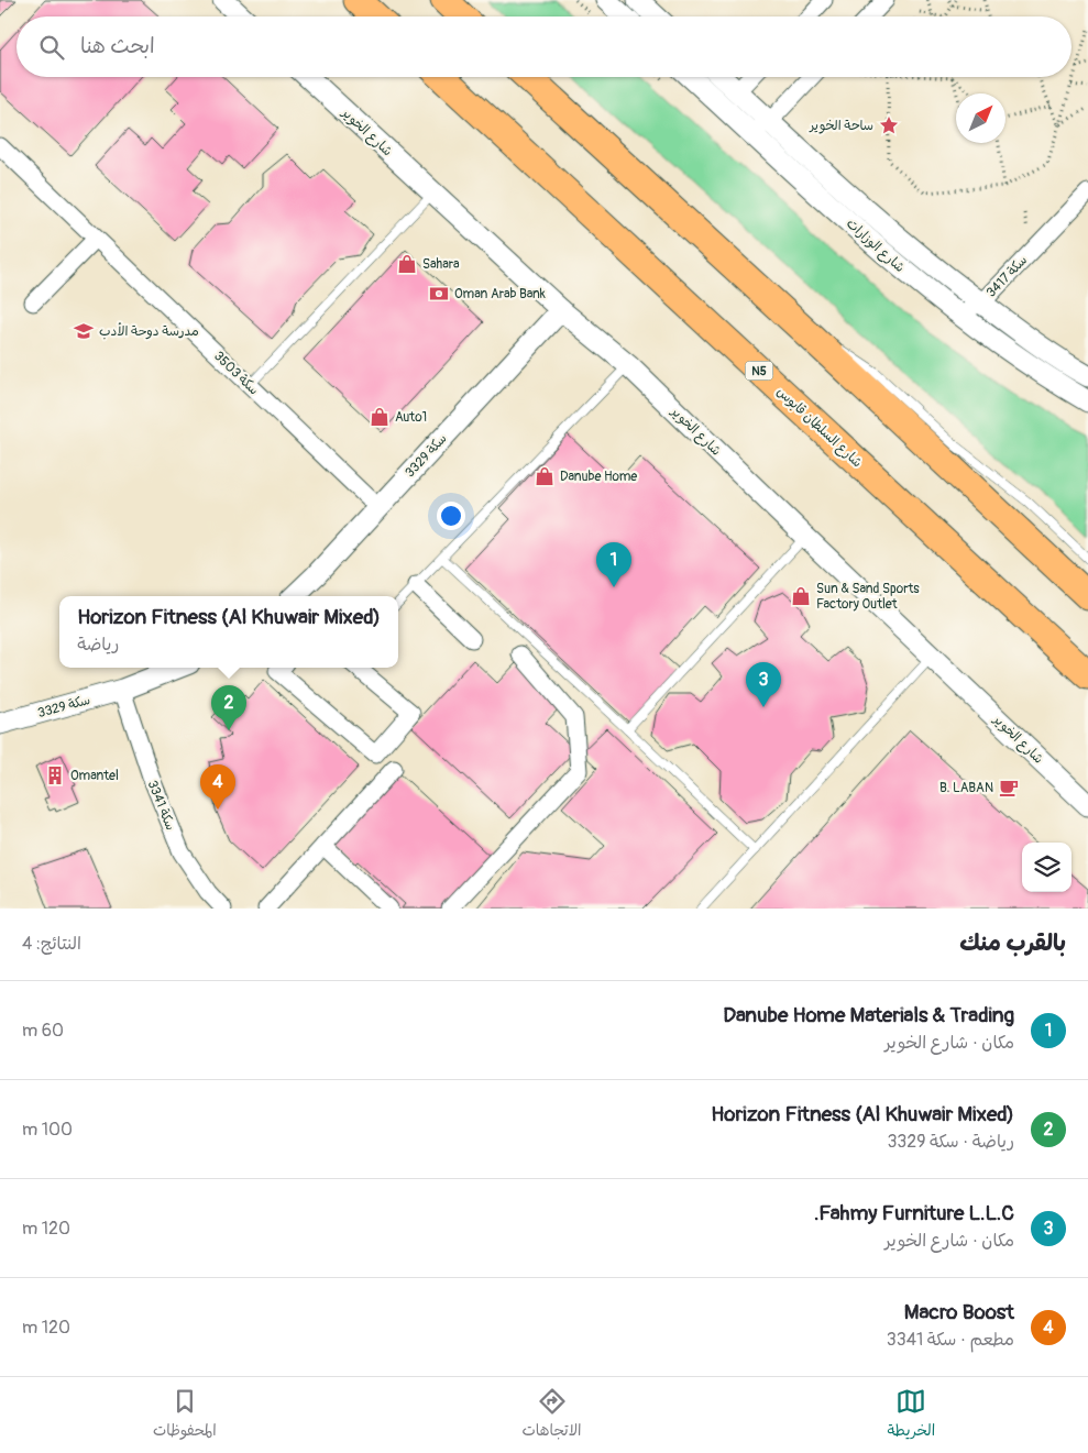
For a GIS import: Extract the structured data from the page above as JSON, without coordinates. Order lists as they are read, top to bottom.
{
  "streets": {
    "highway": ["N5", "شارع السلطان قابوس"],
    "street": [
      "شارع الخوير",
      "شارع الوزارات",
      "سكة 3417",
      "سكة 3503",
      "سكة 3329",
      "سكة 3341"
    ]
  },
  "crossings": [
    ["شارع الخوير", "سكة 3329"],
    ["شارع الوزارات", "سكة 3417"],
    ["سكة 3503", "سكة 3329"],
    ["سكة 3329", "سكة 3341"]
  ],
  "places": {
    "place": ["ساحة الخوير"],
    "shop": [
      "Sahara",
      "Auto1",
      "Danube Home",
      "Sun & Sand Sports Factory Outlet"
    ],
    "bank": ["Oman Arab Bank"],
    "school or university": ["مدرسة دوحة الأدب"],
    "building": ["Omantel"],
    "cafe": ["B. LABAN"]
  },
  "north": "top right",
  "page": {
    "search": "ابحث هنا",
    "pins": [
      "1",
      "3",
      "2",
      "4"
    ],
    "popup": ["Horizon Fitness (Al Khuwair Mixed)", "رياضة"],
    "heading": ["بالقرب منك", "النتائج: 4"],
    "list": [
      {
        "mark": "1",
        "name": "Danube Home Materials & Trading",
        "note": "مكان · شارع الخوير",
        "value": "60 m"
      },
      {
        "mark": "2",
        "name": "Horizon Fitness (Al Khuwair Mixed)",
        "note": "رياضة · سكة 3329",
        "value": "100 m"
      },
      {
        "mark": "3",
        "name": "Fahmy Furniture L.L.C.",
        "note": "مكان · شارع الخوير",
        "value": "120 m"
      },
      {
        "mark": "4",
        "name": "Macro Boost",
        "note": "مطعم · سكة 3341",
        "value": "120 m"
      }
    ],
    "nav": ["الخريطة", "الاتجاهات", "المحفوظات"]
  }
}
